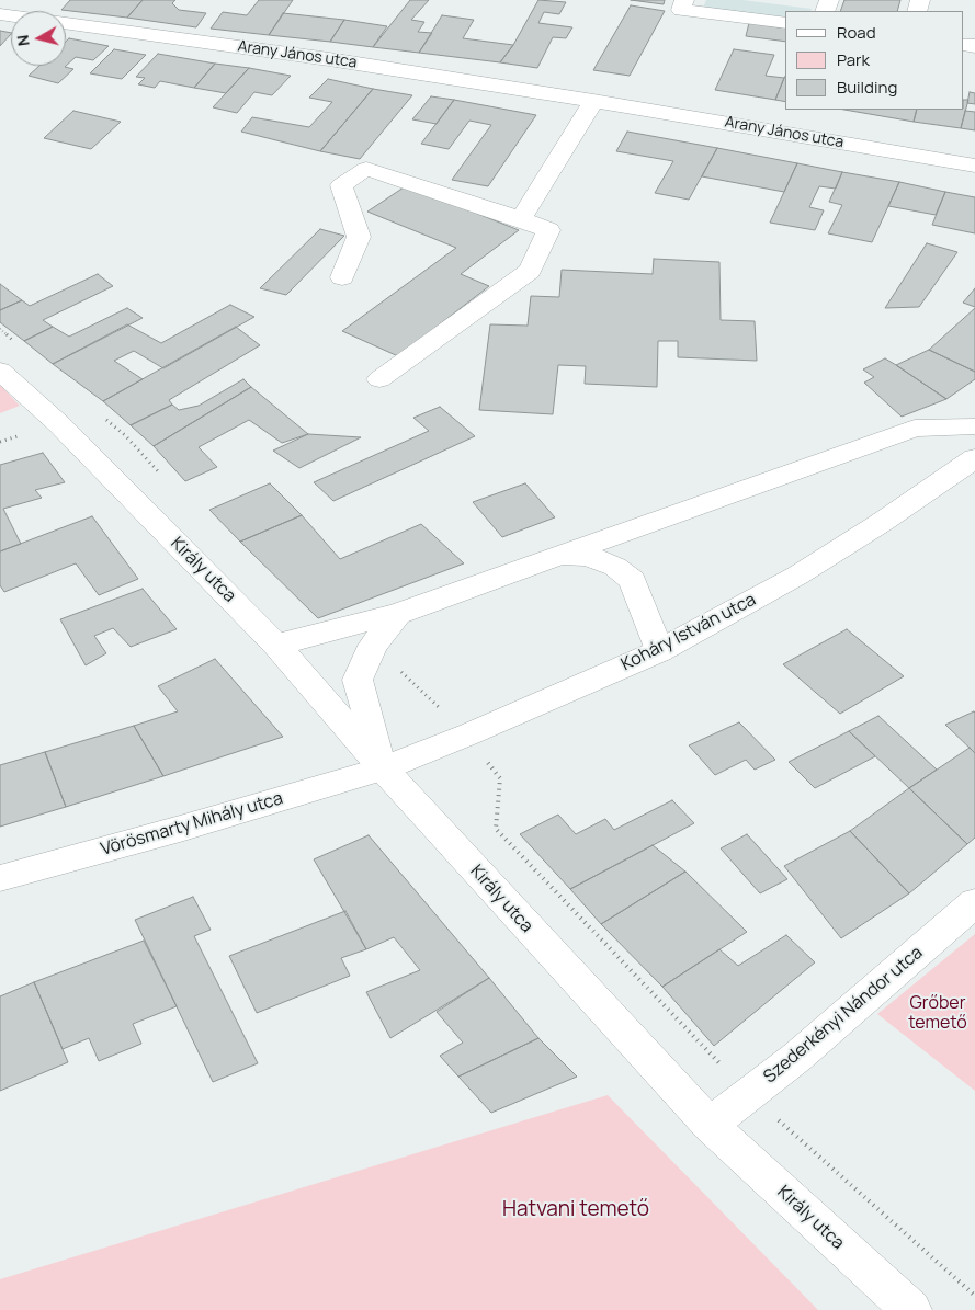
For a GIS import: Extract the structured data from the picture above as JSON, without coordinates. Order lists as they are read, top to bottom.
{
  "streets": {
    "street": [
      "Arany János utca",
      "Király utca",
      "Koháry István utca",
      "Vörösmarty Mihály utca",
      "Szederkényi Nándor utca"
    ]
  },
  "crossings": [
    ["Király utca", "Koháry István utca"],
    ["Király utca", "Vörösmarty Mihály utca"],
    ["Király utca", "Szederkényi Nándor utca"],
    ["Koháry István utca", "Vörösmarty Mihály utca"]
  ],
  "parks": ["Grőber temető", "Hatvani temető"],
  "legend": ["Road", "Park", "Building"],
  "north": "left"
}
